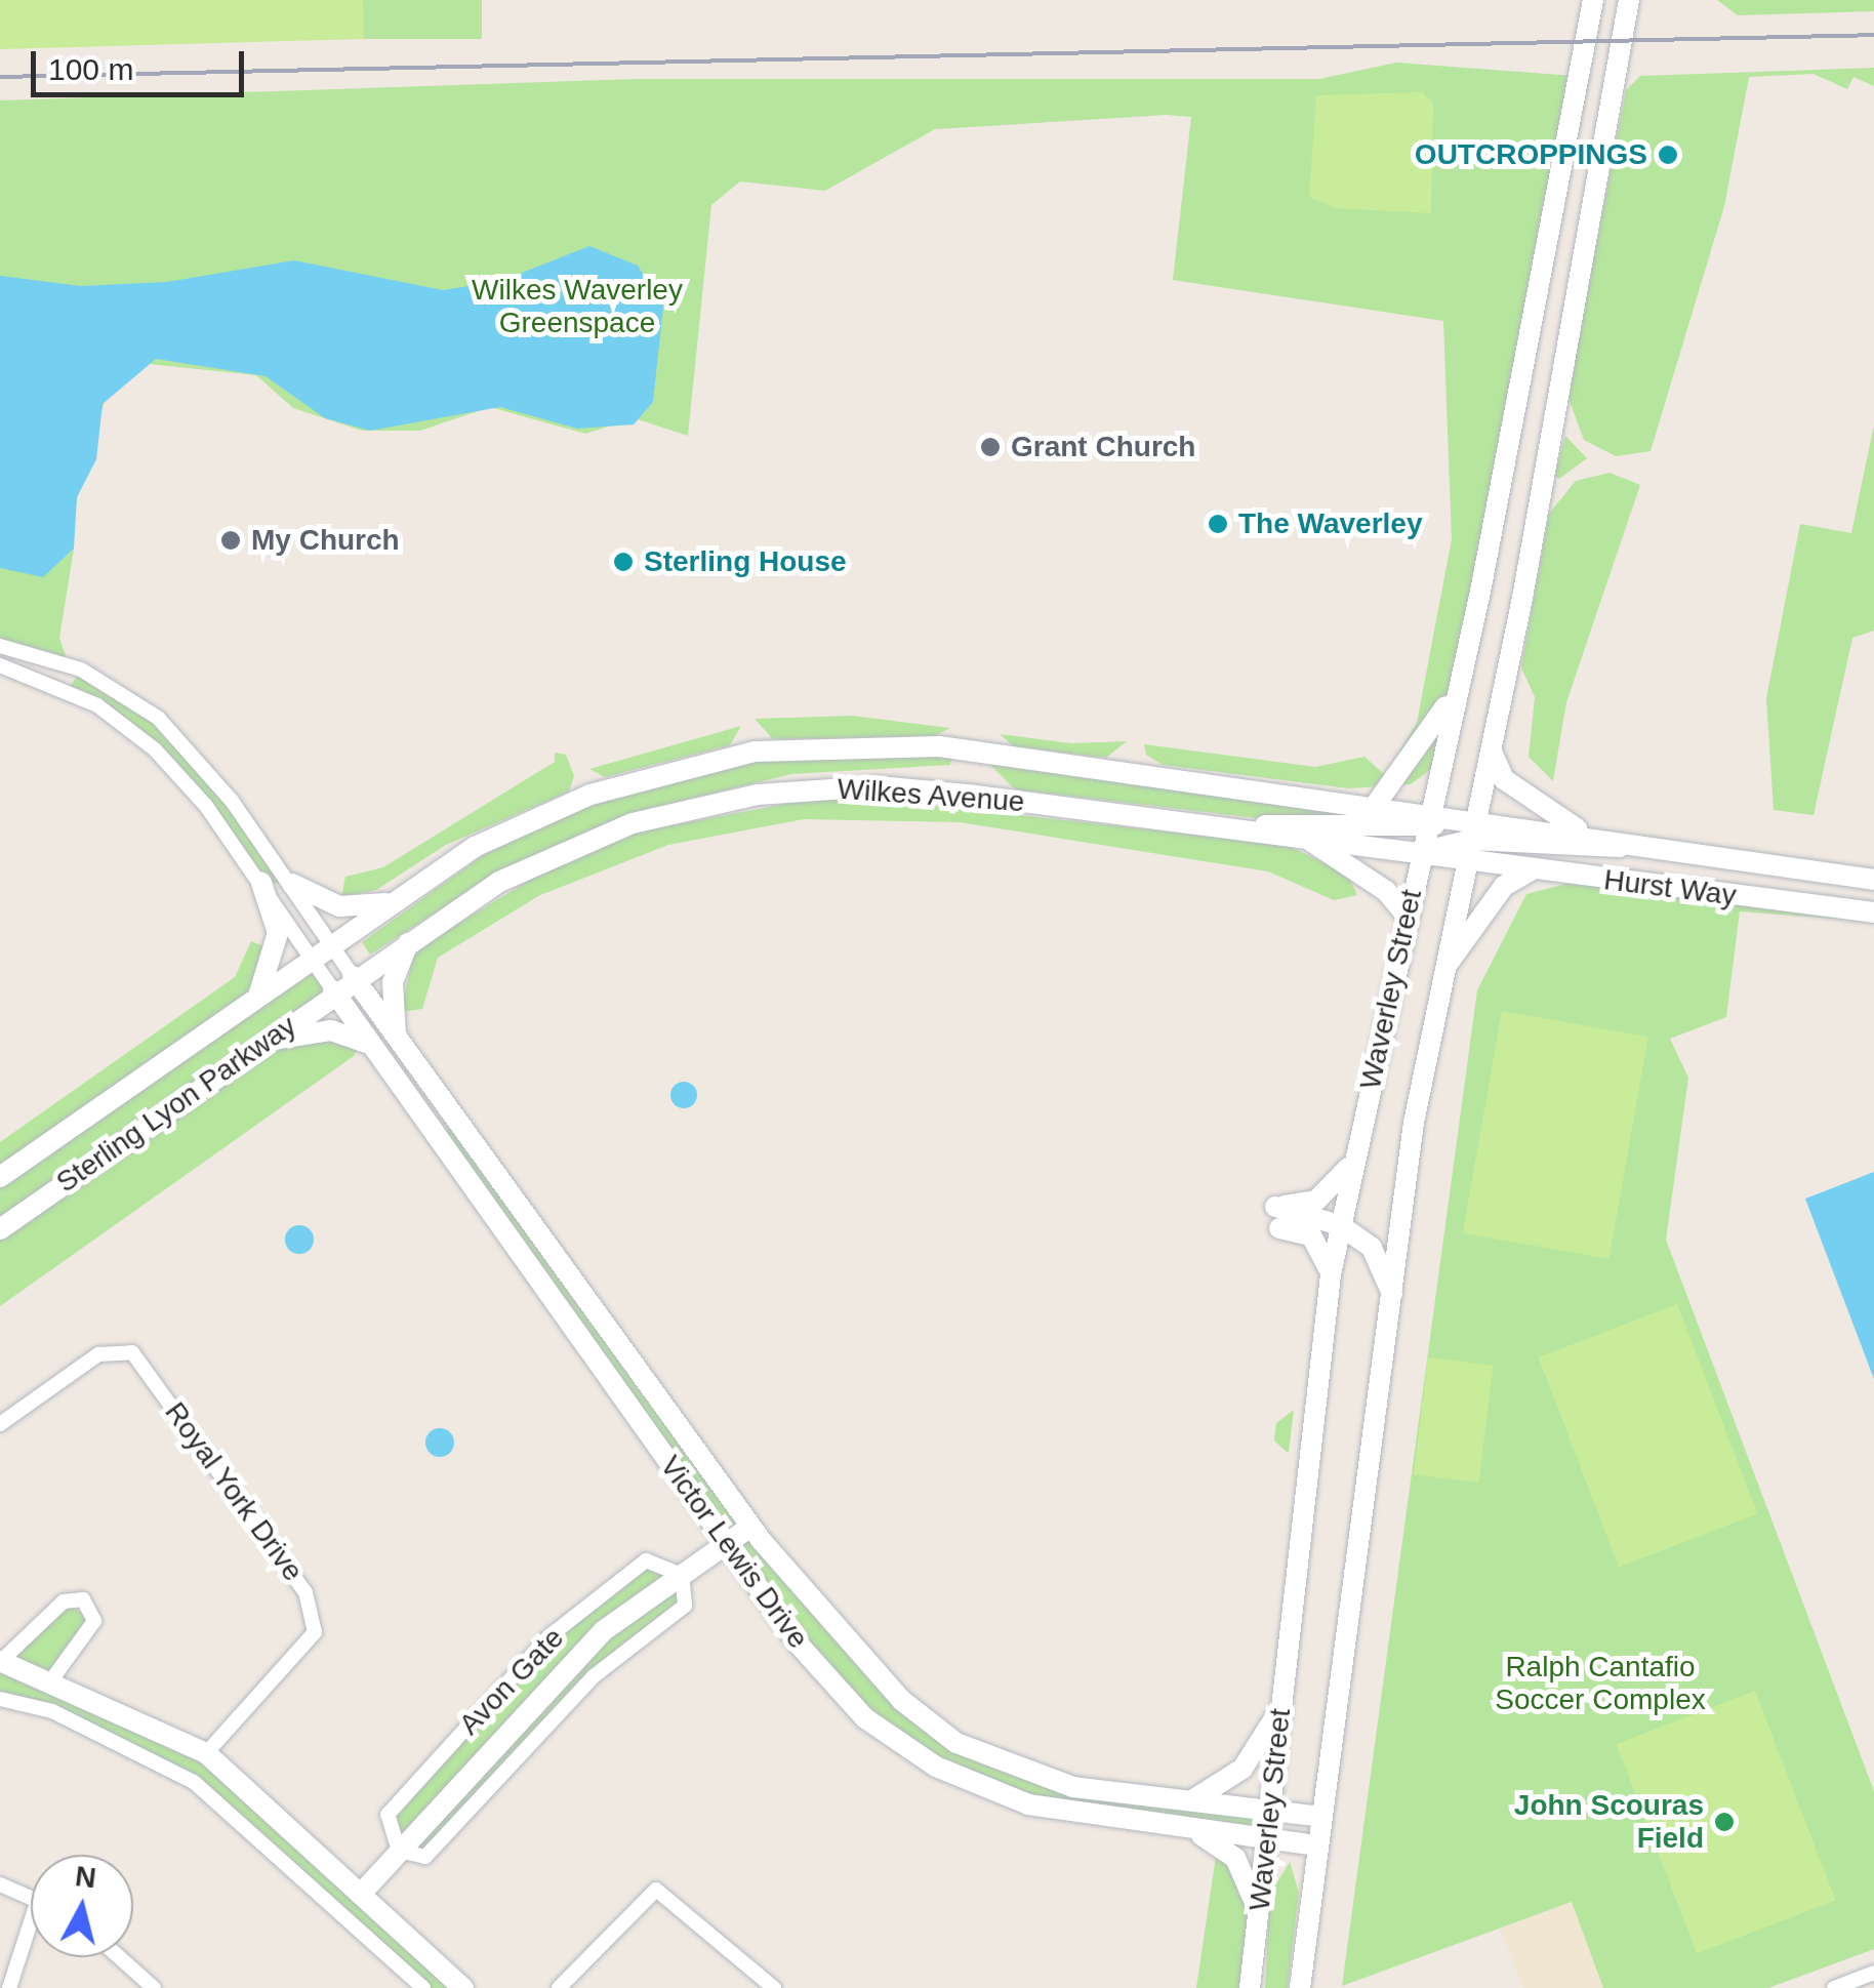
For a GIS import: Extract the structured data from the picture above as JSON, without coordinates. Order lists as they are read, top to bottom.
{
  "streets": {
    "main road": [
      "Wilkes Avenue",
      "Hurst Way",
      "Waverley Street",
      "Sterling Lyon Parkway",
      "Victor Lewis Drive",
      "Avon Gate"
    ],
    "street": ["Royal York Drive"]
  },
  "crossings": [
    ["Wilkes Avenue", "Hurst Way"],
    ["Wilkes Avenue", "Waverley Street"],
    ["Wilkes Avenue", "Sterling Lyon Parkway"],
    ["Wilkes Avenue", "Victor Lewis Drive"],
    ["Hurst Way", "Waverley Street"],
    ["Waverley Street", "Victor Lewis Drive"],
    ["Sterling Lyon Parkway", "Victor Lewis Drive"],
    ["Victor Lewis Drive", "Avon Gate"]
  ],
  "parks": ["Wilkes Waverley Greenspace", "Ralph Cantafio Soccer Complex"],
  "places": [
    "OUTCROPPINGS",
    "Grant Church",
    "The Waverley",
    "My Church",
    "Sterling House",
    "John Scouras Field"
  ],
  "scale_bar": "100 m",
  "north": "top"
}
